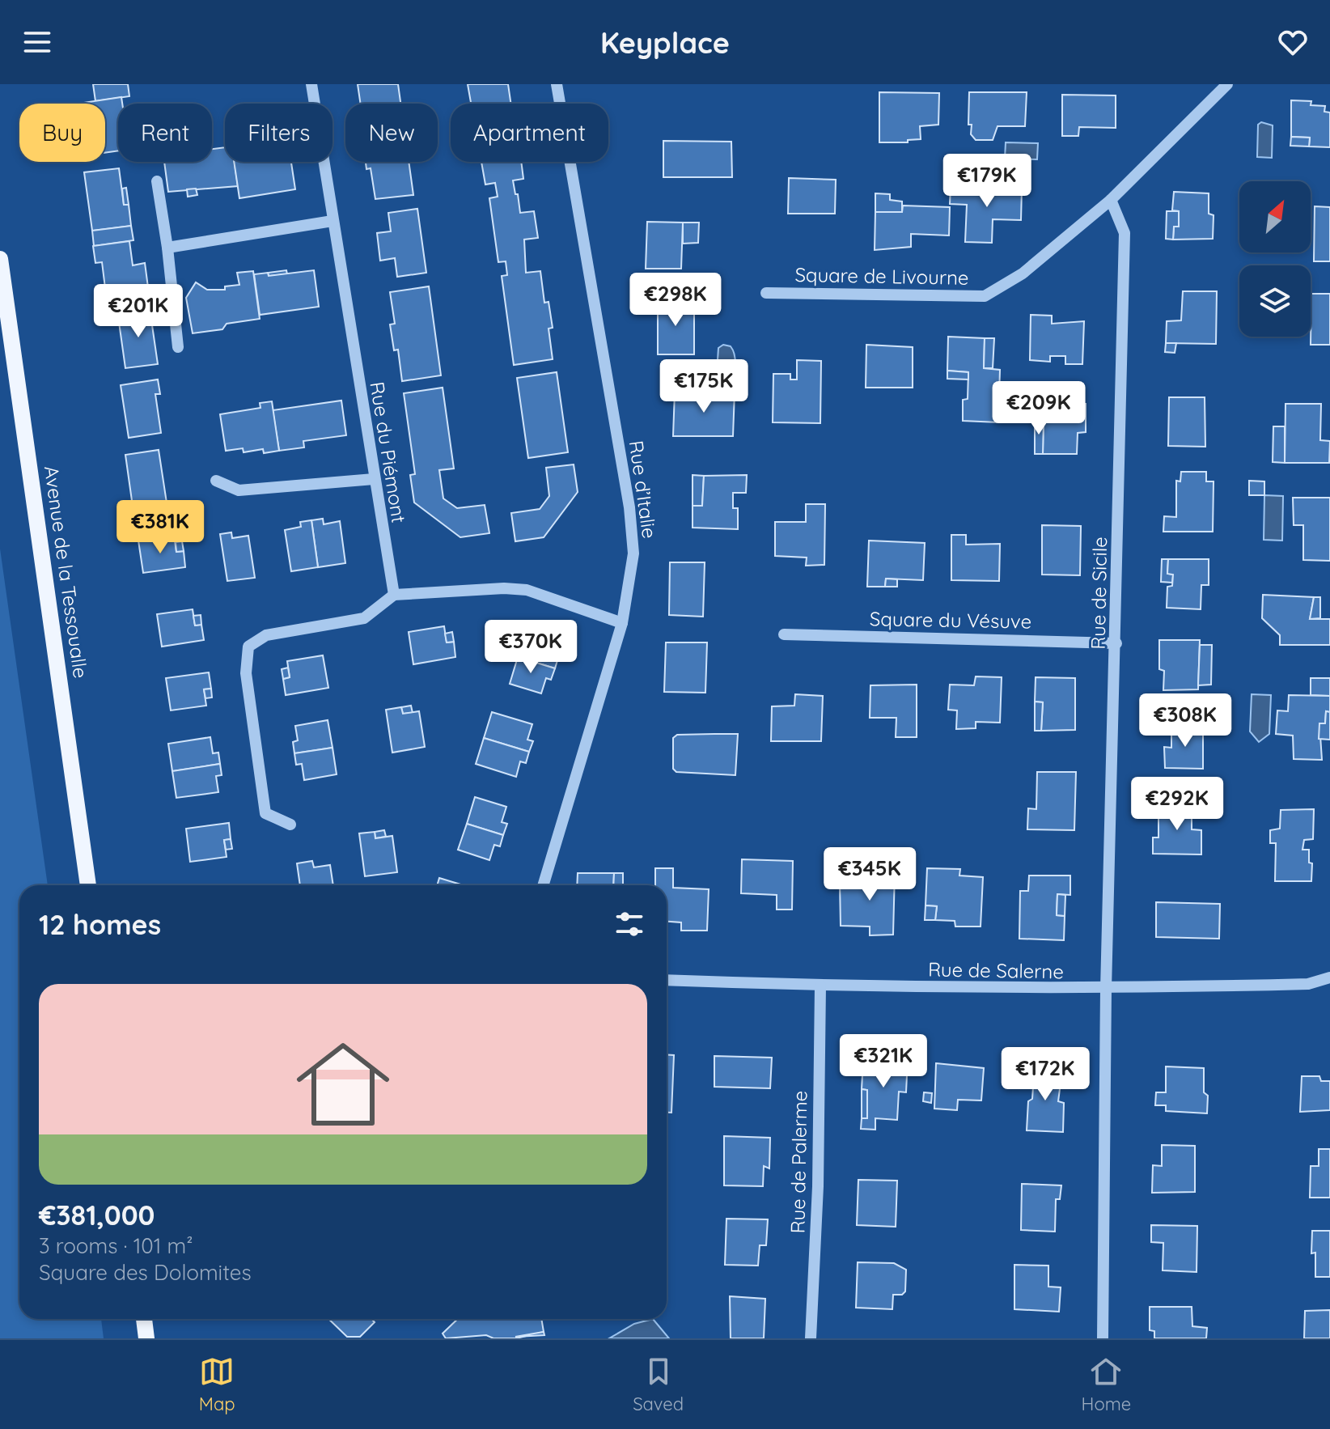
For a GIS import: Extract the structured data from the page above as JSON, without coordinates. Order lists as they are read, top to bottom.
{
  "streets": {
    "main road": ["Avenue de la Tessoualle"],
    "street": [
      "Square de Livourne",
      "Rue du Piémont",
      "Rue d’Italie",
      "Rue de Sicile",
      "Square du Vésuve",
      "Rue de Salerne",
      "Rue de Palerme"
    ]
  },
  "crossings": [
    ["Square de Livourne", "Rue de Sicile"],
    ["Rue de Sicile", "Square du Vésuve"],
    ["Rue de Sicile", "Rue de Salerne"],
    ["Rue de Salerne", "Rue de Palerme"]
  ],
  "north": "top right",
  "page": {
    "header": "Keyplace",
    "chip": [
      "Buy",
      "Rent",
      "Filters",
      "New",
      "Apartment"
    ],
    "price": [
      "€179K",
      "€298K",
      "€201K",
      "€175K",
      "€209K",
      "€381K",
      "€370K",
      "€308K",
      "€292K",
      "€345K",
      "€321K",
      "€172K"
    ],
    "heading": "12 homes",
    "list": [
      {
        "name": "€381,000",
        "note": "3 rooms · 101 m² · Square des Dolomites"
      }
    ],
    "tabs": ["Map", "Saved", "Home"]
  }
}
